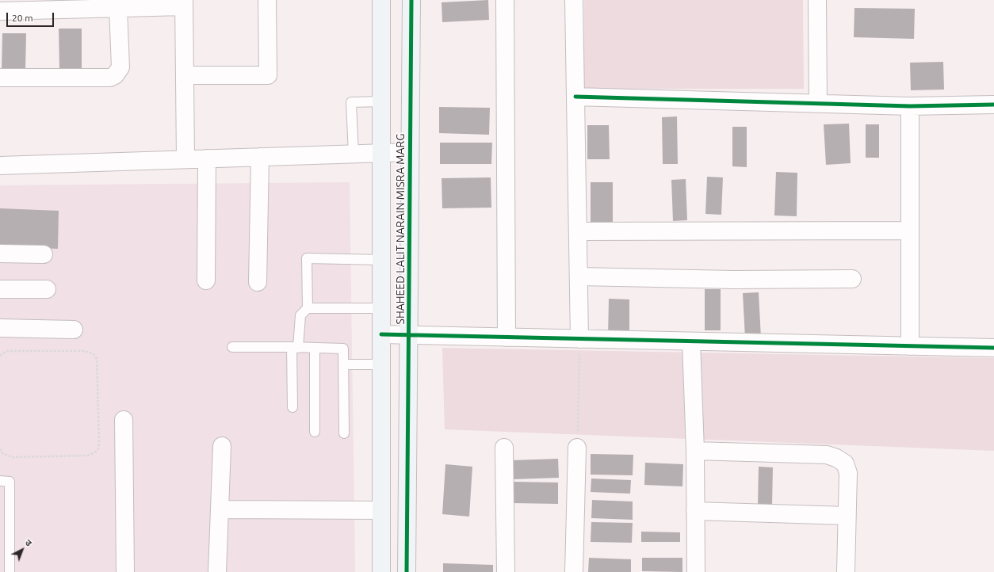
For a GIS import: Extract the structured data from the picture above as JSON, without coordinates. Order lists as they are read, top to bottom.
{
  "streets": {
    "street": ["SHAHEED LALIT NARAIN MISRA MARG"]
  },
  "scale_bar": "20 m",
  "north": "top right"
}
